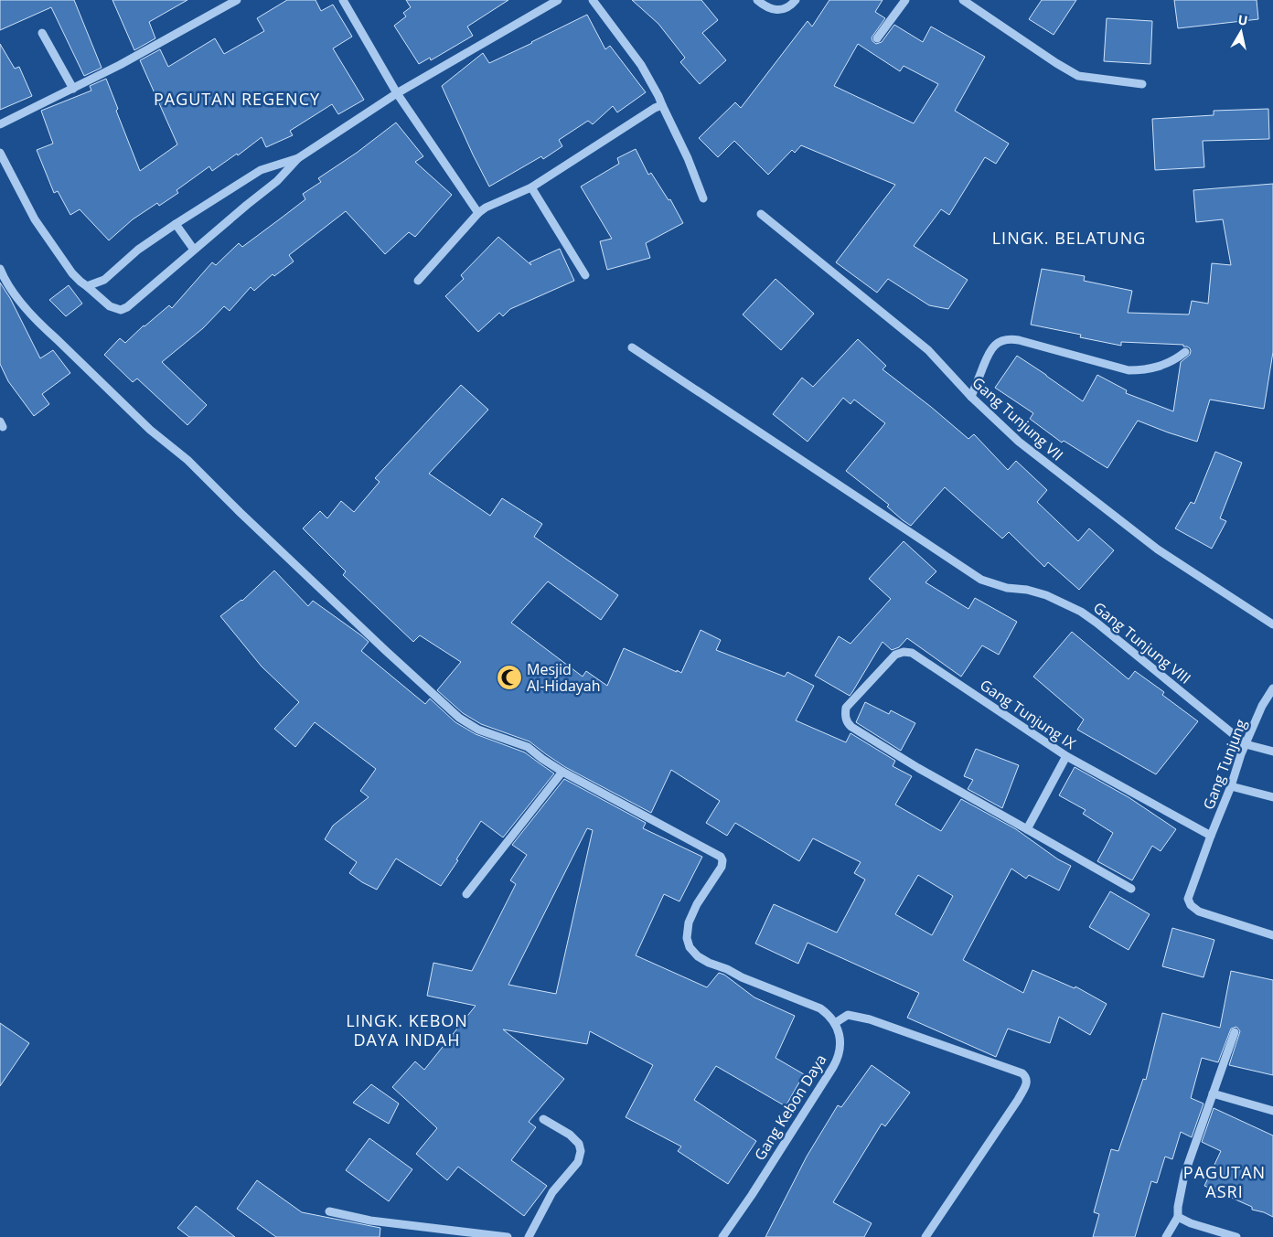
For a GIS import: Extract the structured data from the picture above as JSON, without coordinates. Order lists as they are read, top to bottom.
{
  "streets": {
    "street": [
      "Gang Tunjung VII",
      "Gang Tunjung VIII",
      "Gang Tunjung IX",
      "Gang Tunjung",
      "Gang Kebon Daya"
    ]
  },
  "crossings": [
    ["Gang Tunjung VIII", "Gang Tunjung"],
    ["Gang Tunjung IX", "Gang Tunjung"]
  ],
  "districts": [
    "PAGUTAN REGENCY",
    "LINGK. BELATUNG",
    "LINGK. KEBON DAYA INDAH",
    "PAGUTAN ASRI"
  ],
  "places": {
    "mosque": ["Mesjid Al-Hidayah"]
  },
  "north": "top"
}
